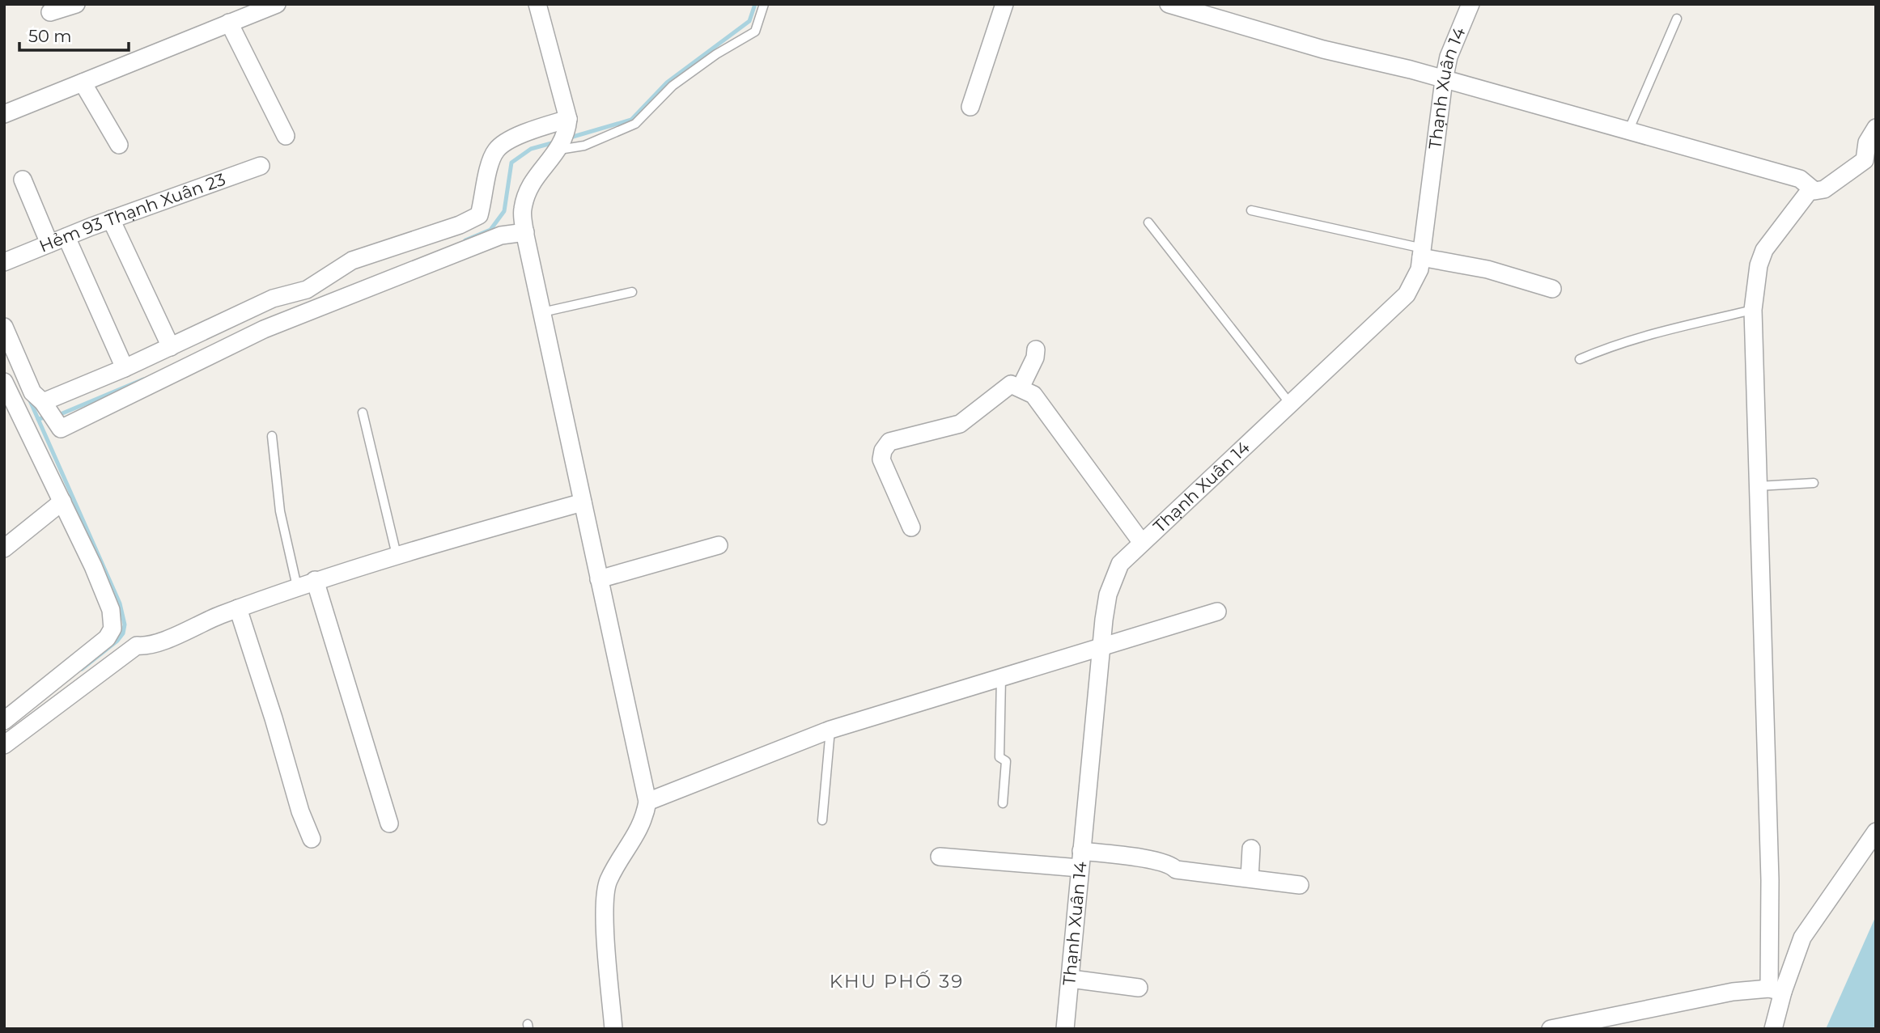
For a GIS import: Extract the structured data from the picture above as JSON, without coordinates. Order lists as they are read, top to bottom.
{
  "streets": {
    "street": ["Thạnh Xuân 14", "Hẻm 93 Thạnh Xuân 23"]
  },
  "districts": ["KHU PHỐ 39"],
  "scale_bar": "50 m"
}
